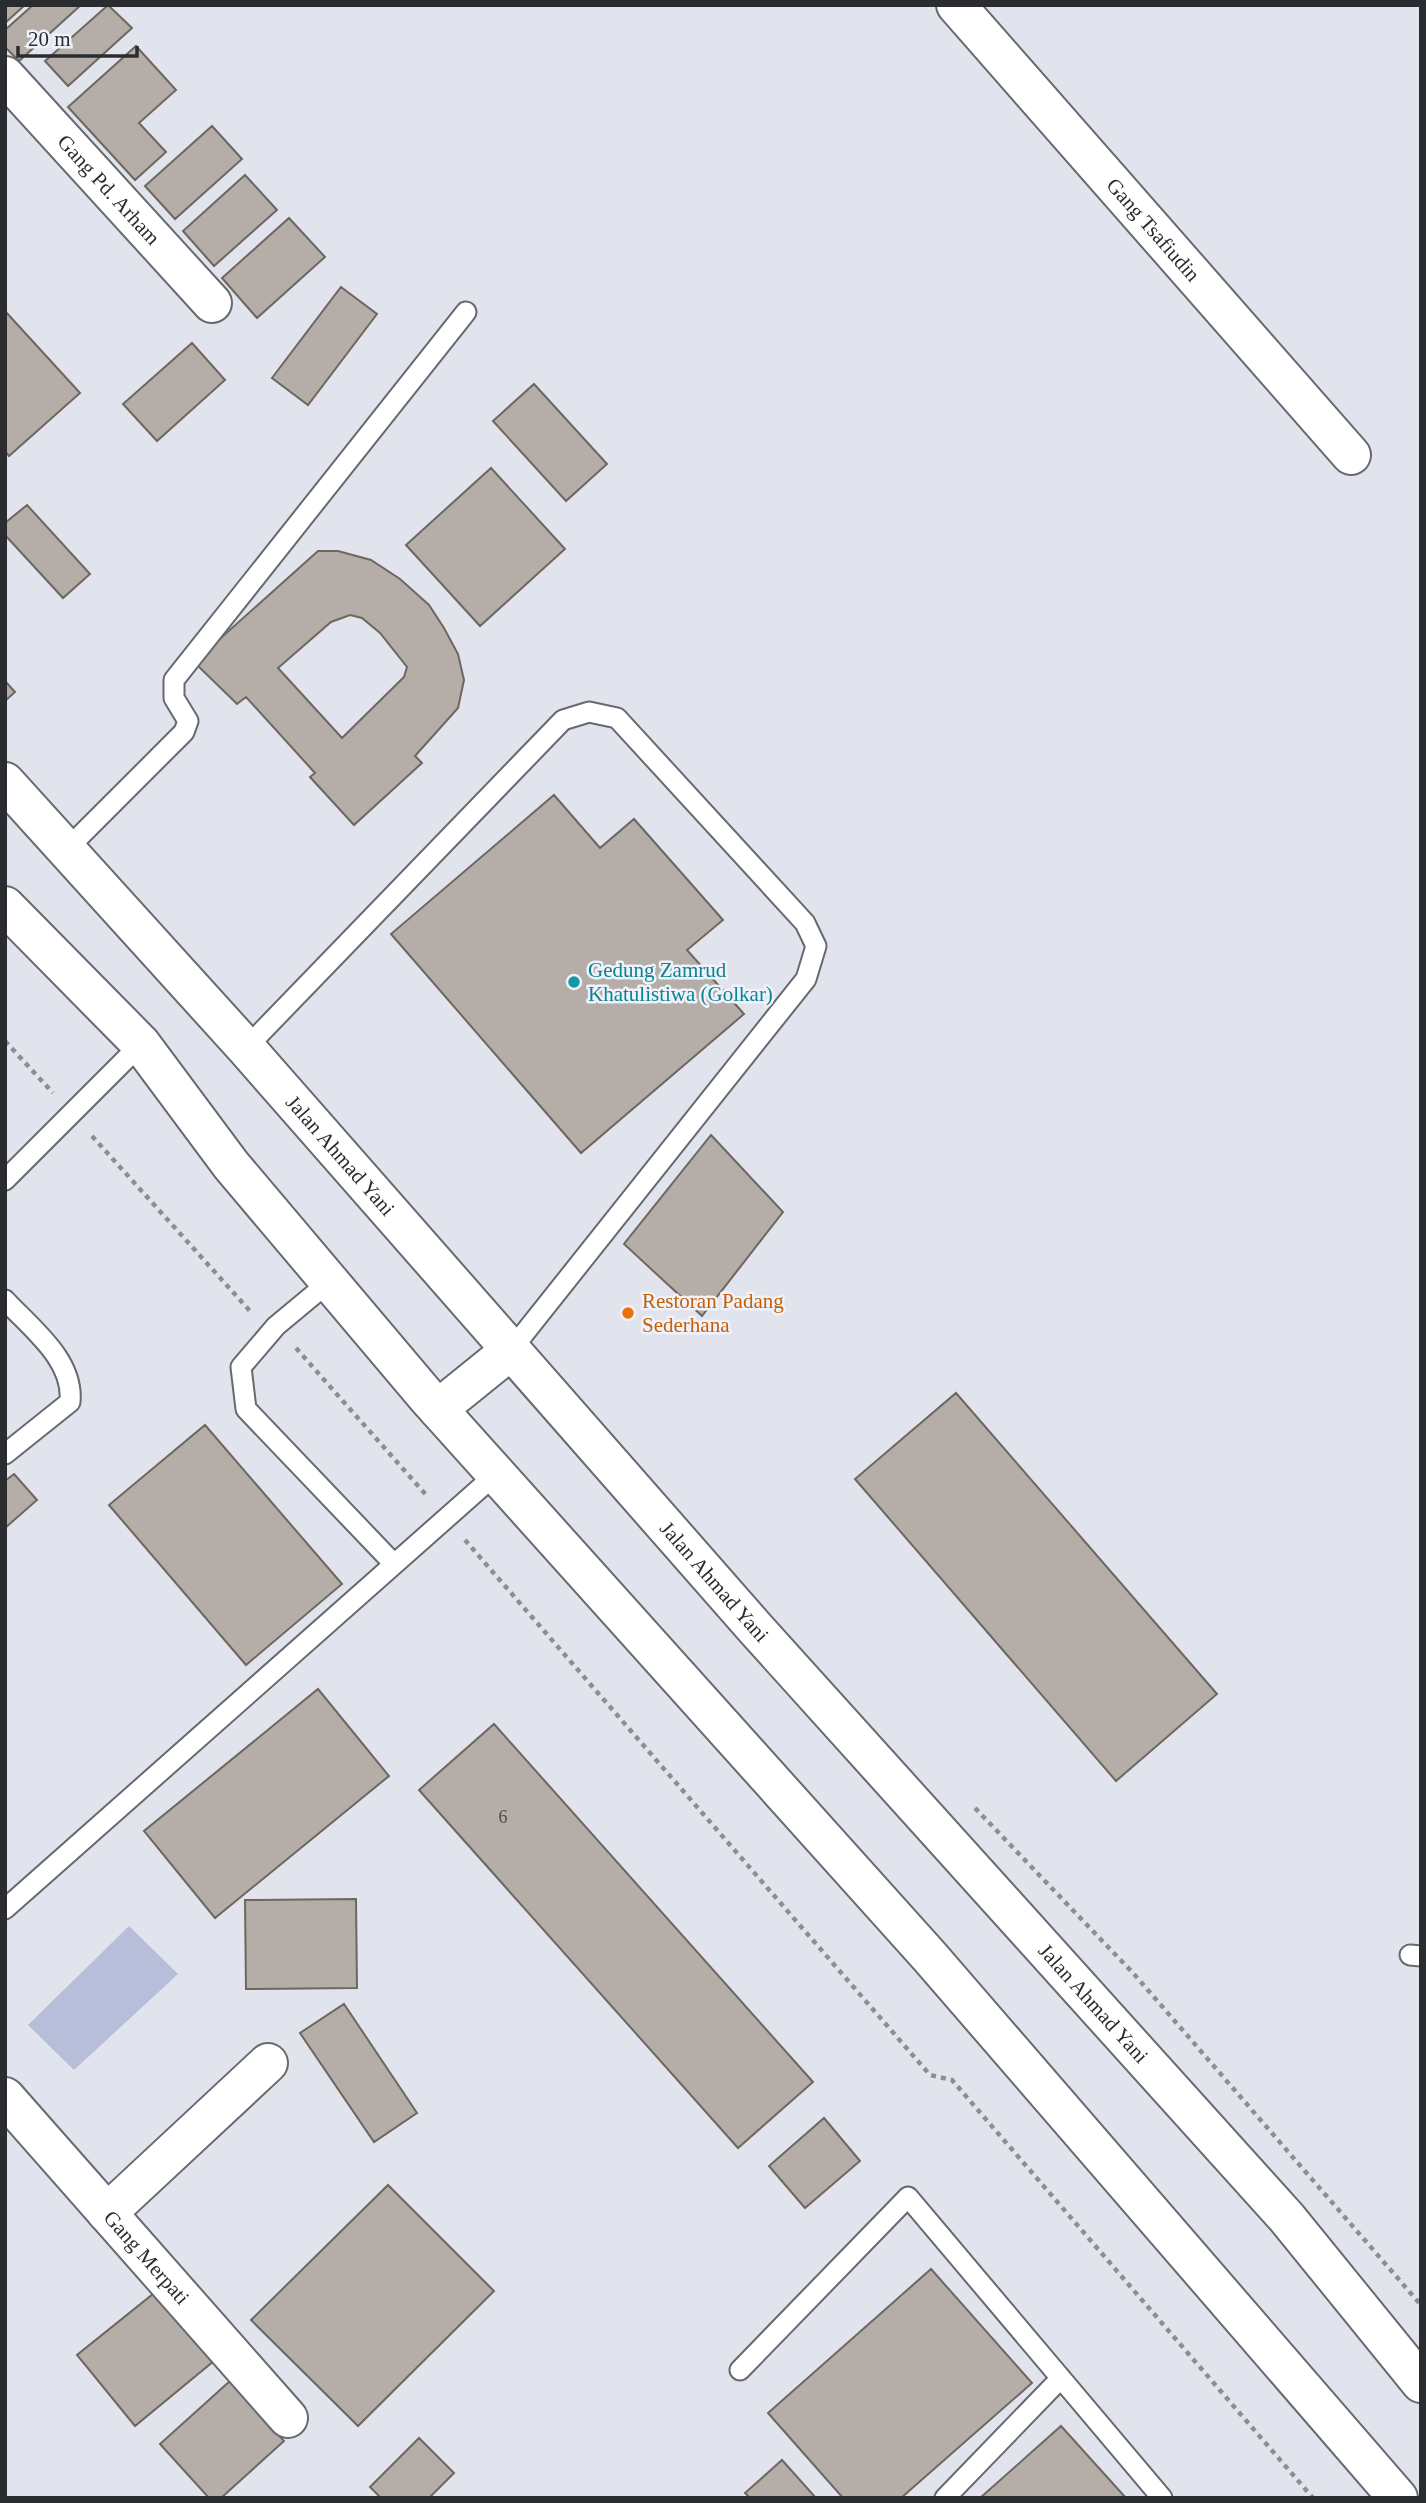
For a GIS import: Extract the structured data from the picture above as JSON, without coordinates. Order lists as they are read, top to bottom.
{
  "streets": {
    "main road": [
      "Gang Pd. Arham",
      "Gang Tsafiudin",
      "Jalan Ahmad Yani",
      "Gang Merpati"
    ]
  },
  "places": ["Gedung Zamrud Khatulistiwa (Golkar)", "Restoran Padang Sederhana"],
  "house_numbers": ["6"],
  "scale_bar": "20 m"
}
